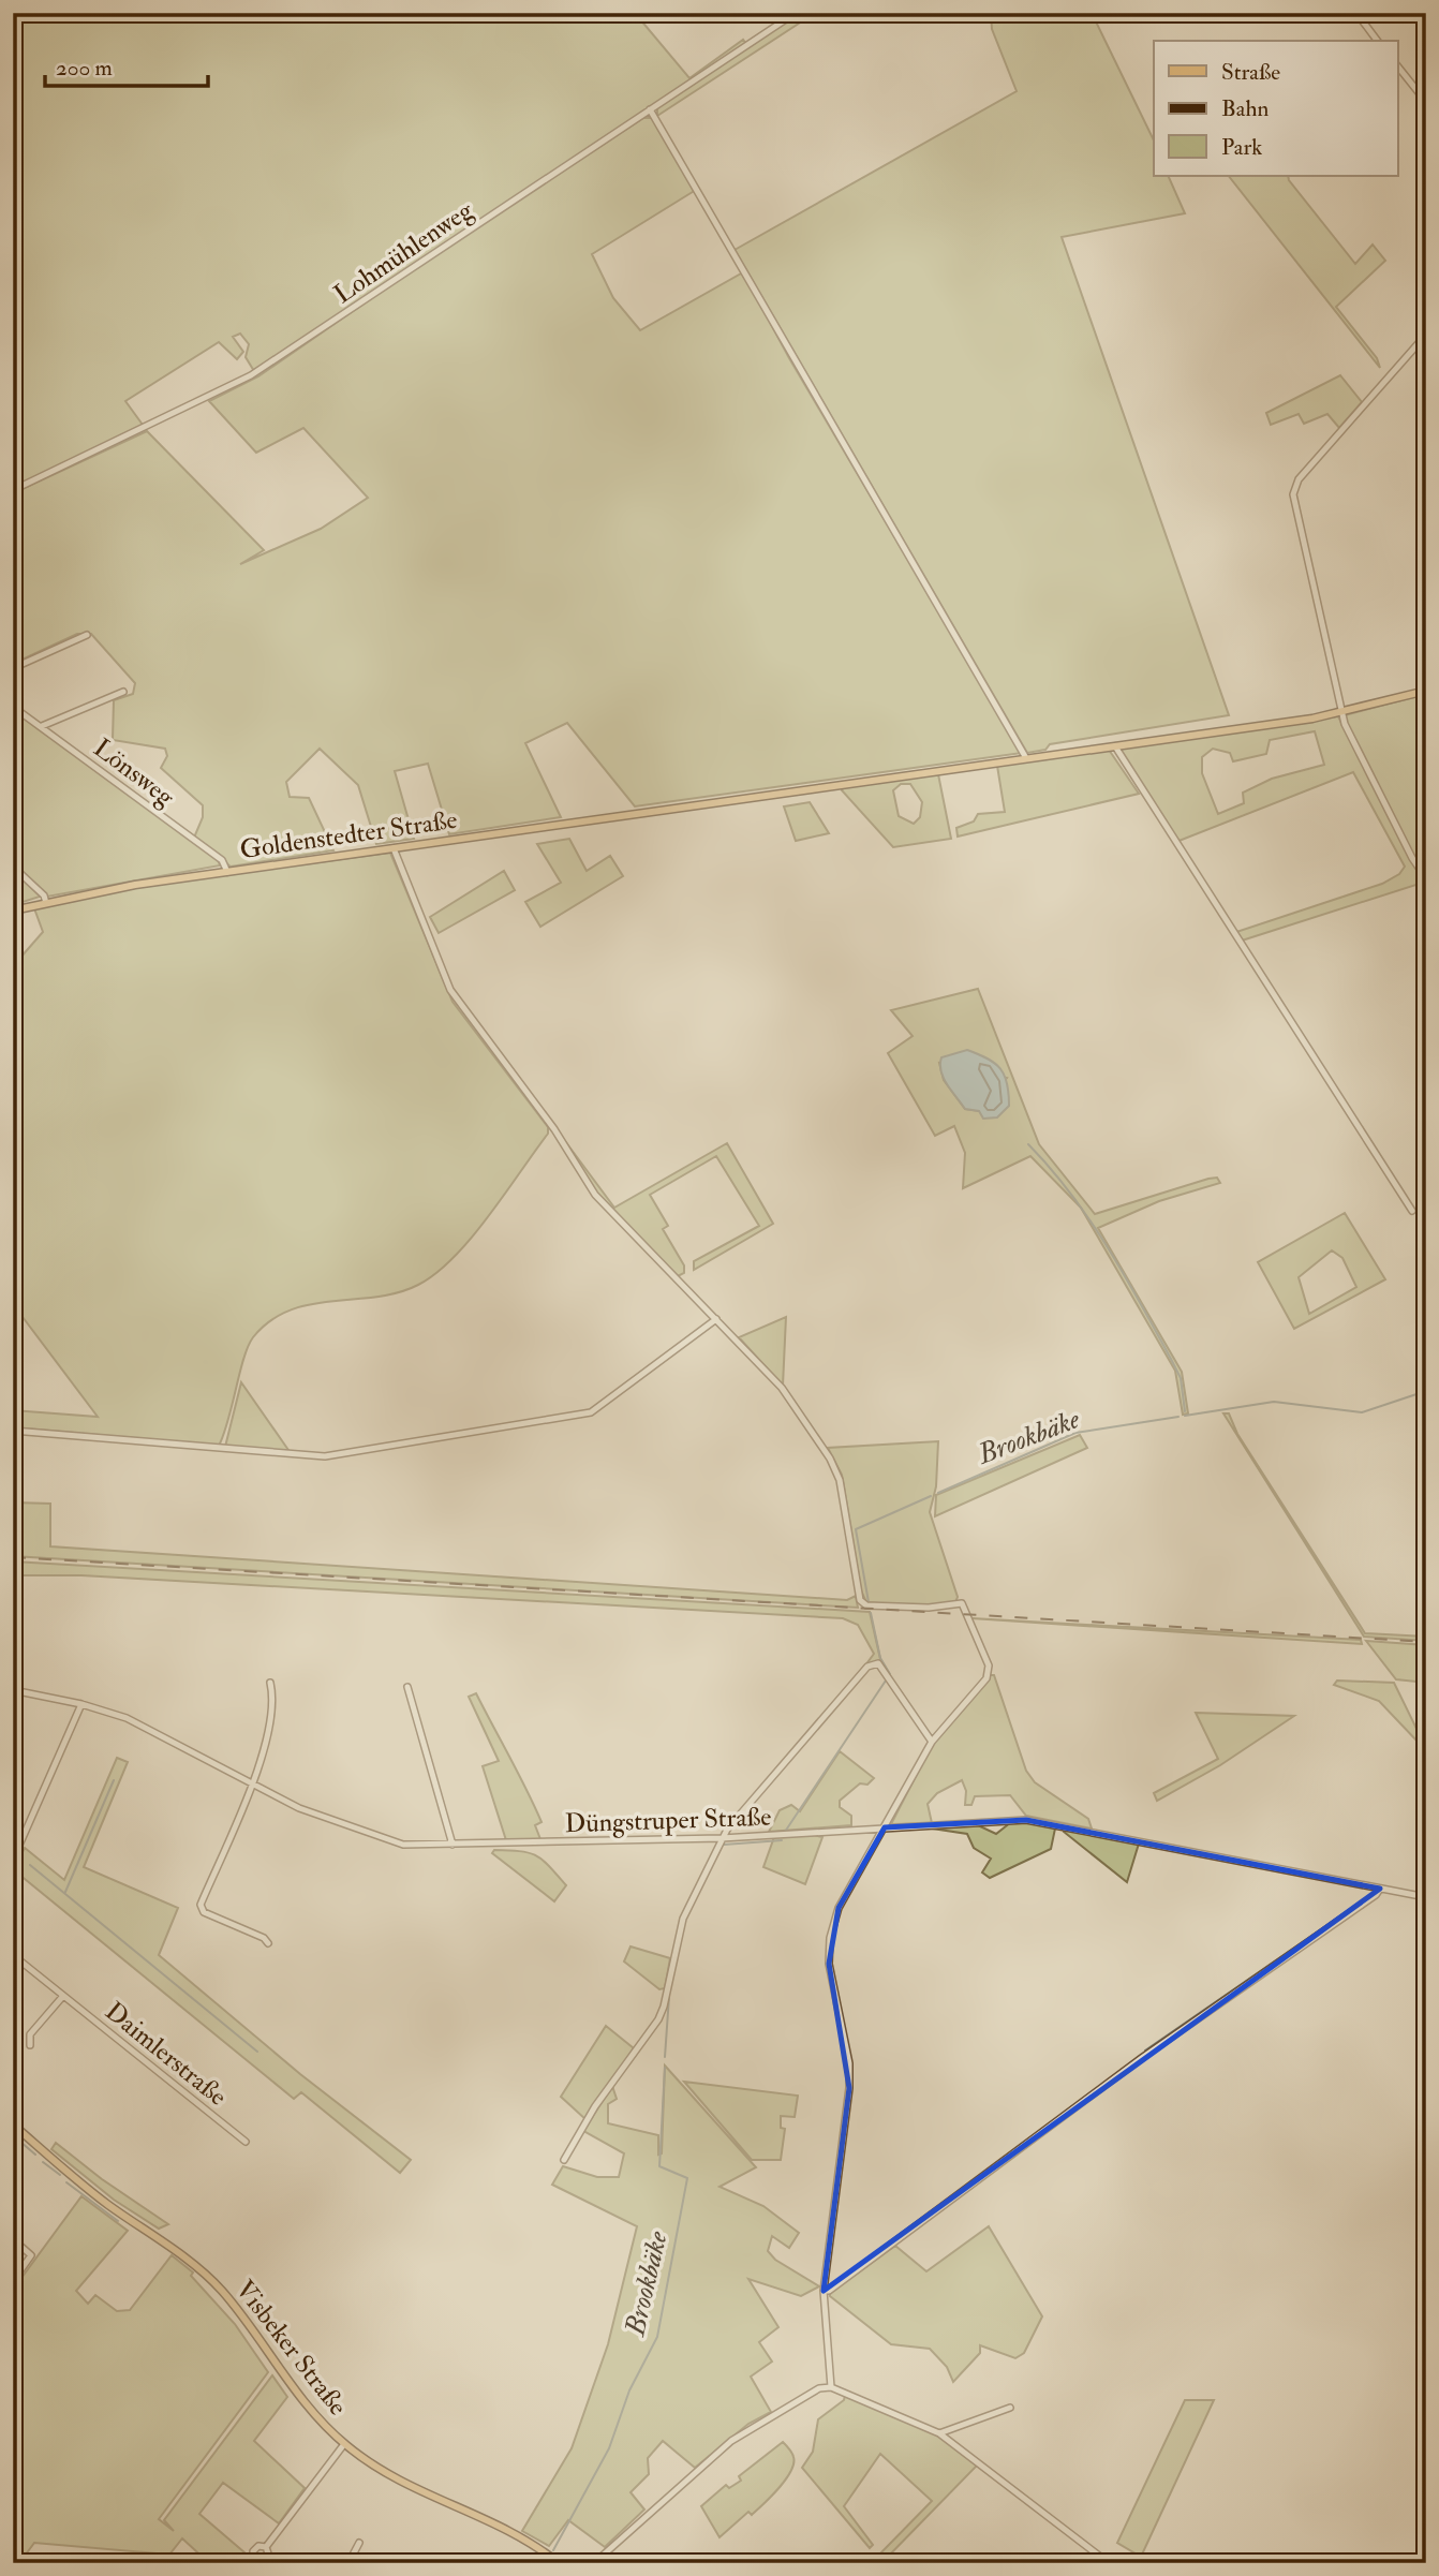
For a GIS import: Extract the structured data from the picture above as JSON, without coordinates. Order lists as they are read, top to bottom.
{
  "streets": {
    "main road": ["Goldenstedter Straße", "Visbeker Straße"],
    "street": [
      "Lohmühlenweg",
      "Lönsweg",
      "Düngstruper Straße",
      "Daimlerstraße"
    ]
  },
  "crossings": [
    ["Lönsweg", "Goldenstedter Straße"]
  ],
  "water": ["Brookbäke"],
  "legend": ["Straße", "Bahn", "Park"],
  "scale_bar": "200 m"
}
